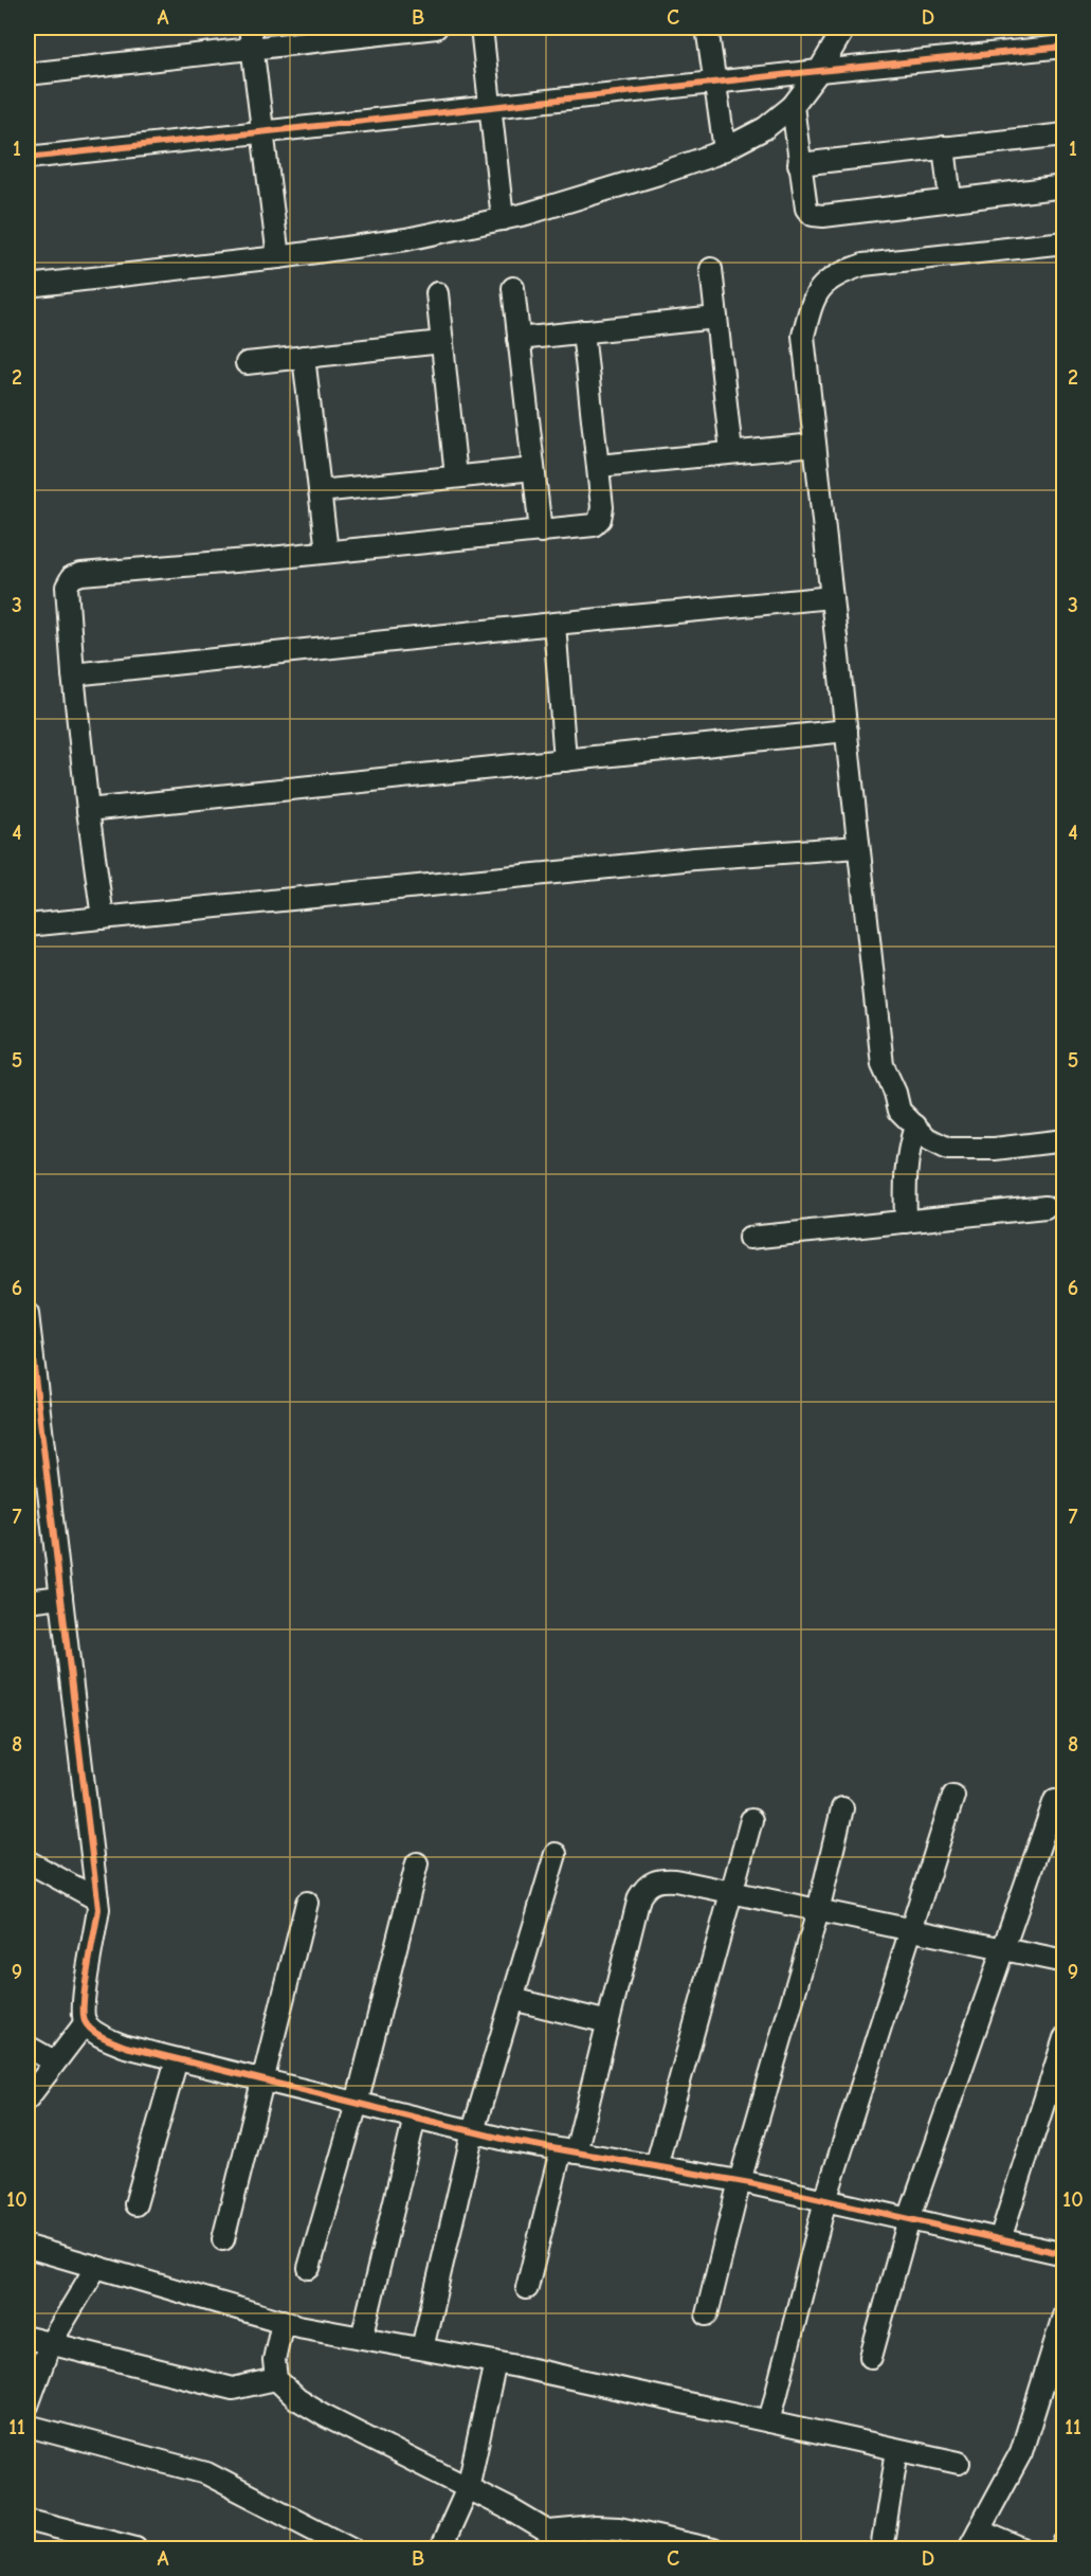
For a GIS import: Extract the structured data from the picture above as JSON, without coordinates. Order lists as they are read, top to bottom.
{
  "grid": {
    "columns": [
      "A",
      "B",
      "C",
      "D"
    ],
    "rows": [
      "1",
      "2",
      "3",
      "4",
      "5",
      "6",
      "7",
      "8",
      "9",
      "10",
      "11"
    ]
  }
}
